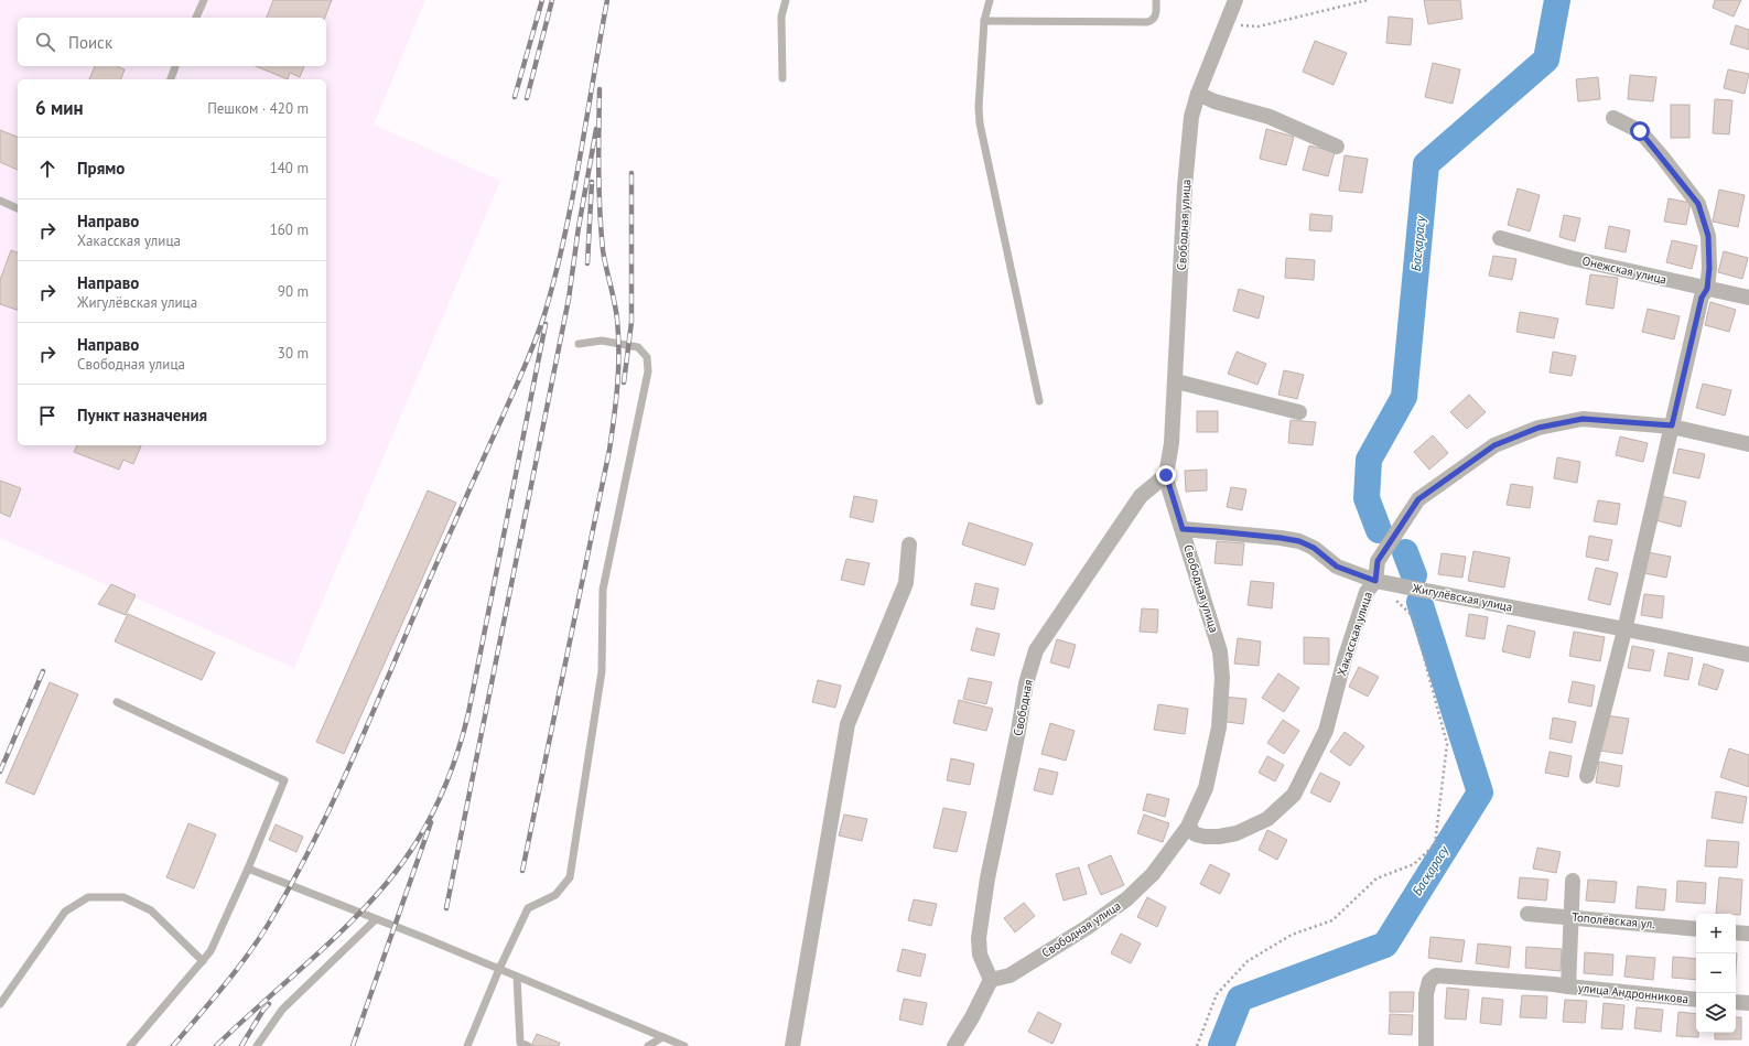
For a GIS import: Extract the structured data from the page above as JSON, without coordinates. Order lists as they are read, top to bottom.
{
  "streets": {
    "street": [
      "Свободная улица",
      "Онежская улица",
      "Жигулёвская улица",
      "Хакасская улица",
      "Свободная",
      "Тополёвская ул.",
      "улица Андронникова"
    ]
  },
  "crossings": [
    ["Свободная улица", "Жигулёвская улица"],
    ["Свободная улица", "Хакасская улица"],
    ["Свободная улица", "Свободная"],
    ["Жигулёвская улица", "Хакасская улица"],
    ["Тополёвская ул.", "улица Андронникова"]
  ],
  "water": ["Басқарасу"],
  "page": {
    "search": "Поиск",
    "heading": ["6 мин", "Пешком · 420 m"],
    "list": [
      ["Прямо", "140 m"],
      ["Направо", "Хакасская улица", "160 m"],
      ["Направо", "Жигулёвская улица", "90 m"],
      ["Направо", "Свободная улица", "30 m"],
      "Пункт назначения"
    ],
    "map_buttons": ["+", "−"]
  }
}
